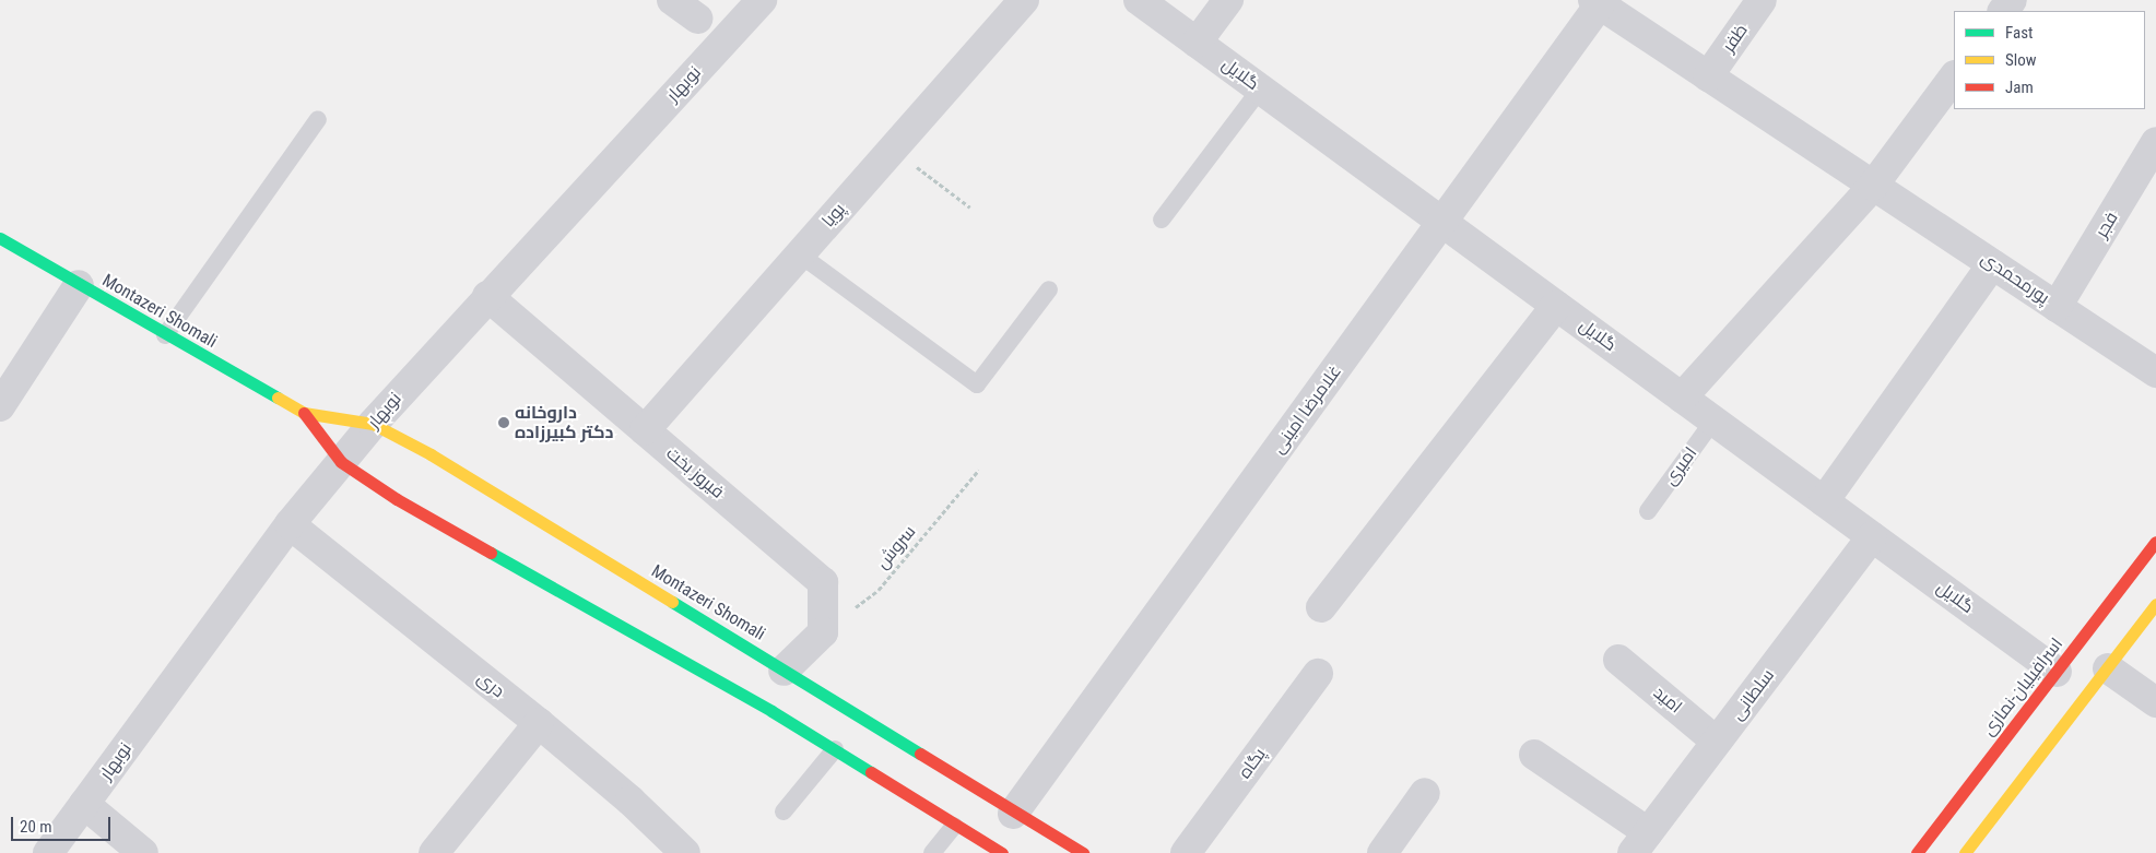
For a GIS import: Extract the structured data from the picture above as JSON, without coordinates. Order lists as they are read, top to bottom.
{
  "streets": {
    "main road": ["Montazeri Shomali", "اسرافیلیان-نمازی"],
    "street": [
      "ظفر",
      "گلایل",
      "نوبهار",
      "پویا",
      "فجر",
      "پورمحمدی",
      "غلامرضا امینی",
      "فیروز بخت",
      "دری",
      "سلطانی",
      "امید",
      "پگاه"
    ],
    "lane": ["امیری"],
    "path": ["سروش"]
  },
  "crossings": [
    ["ظفر", "پورمحمدی"],
    ["گلایل", "غلامرضا امینی"],
    ["گلایل", "امیری"],
    ["گلایل", "اسرافیلیان-نمازی"],
    ["گلایل", "سلطانی"],
    ["نوبهار", "Montazeri Shomali"],
    ["نوبهار", "فیروز بخت"],
    ["نوبهار", "دری"],
    ["پویا", "فیروز بخت"],
    ["فجر", "پورمحمدی"],
    ["پورمحمدی", "غلامرضا امینی"],
    ["Montazeri Shomali", "غلامرضا امینی"],
    ["فیروز بخت", "سروش"],
    ["سلطانی", "امید"]
  ],
  "places": ["داروخانه دکتر کبیرزاده"],
  "legend": ["Fast", "Slow", "Jam"],
  "scale_bar": "20 m"
}
